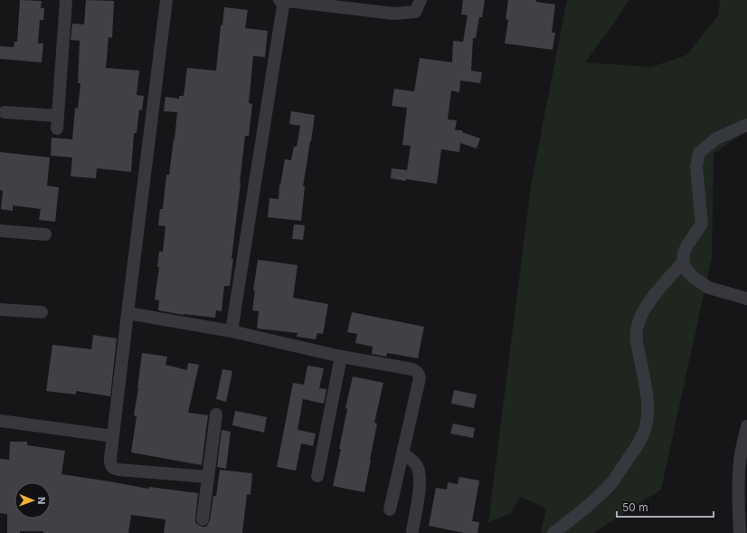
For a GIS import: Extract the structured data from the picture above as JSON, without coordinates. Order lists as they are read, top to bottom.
{
  "scale_bar": "50 m",
  "north": "right"
}
